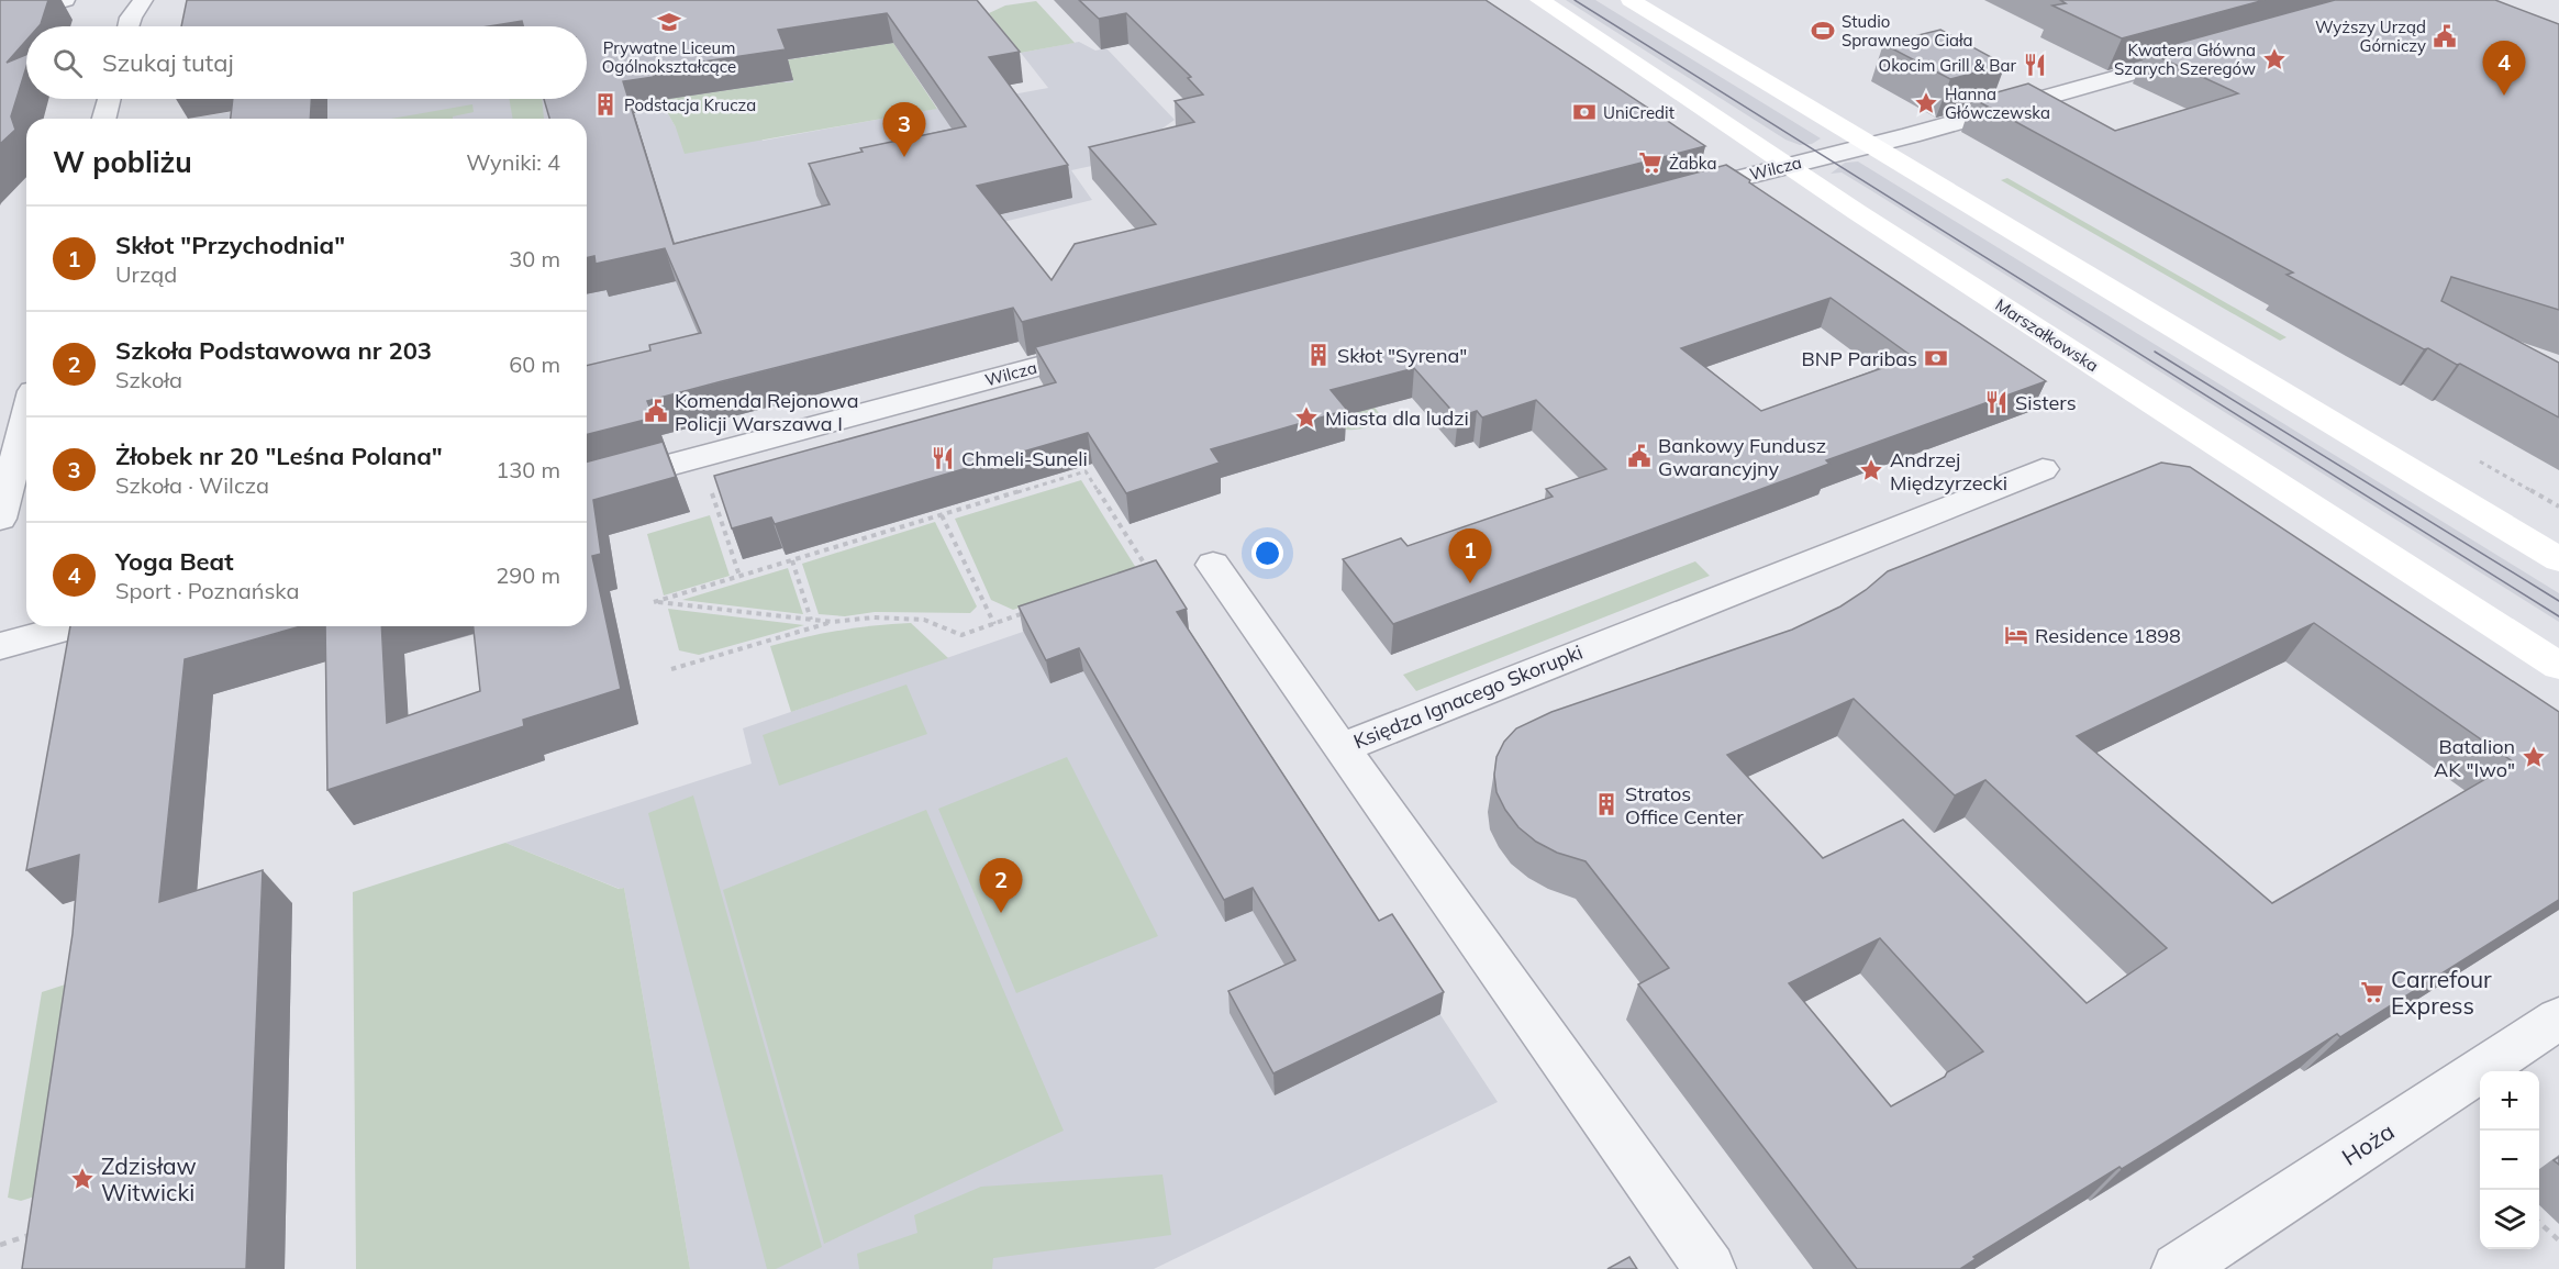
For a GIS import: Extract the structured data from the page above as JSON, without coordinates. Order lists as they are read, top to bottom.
{
  "streets": {
    "main road": ["Marszałkowska"],
    "street": ["Wilcza", "Księdza Ignacego Skorupki", "Hoża"]
  },
  "crossings": [
    ["Wilcza", "Marszałkowska"]
  ],
  "places": {
    "school or university": ["Prywatne Liceum Ogólnokształcące"],
    "sports": ["Studio Sprawnego Ciała"],
    "public building": ["Wyższy Urząd Górniczy", "Komenda Rejonowa Policji Warszawa I", "Bankowy Fundusz Gwarancyjny"],
    "place": [
      "Kwatera Główna Szarych Szeregów",
      "Hanna Główczewska",
      "Miasta dla ludzi",
      "Andrzej Międzyrzecki",
      "Batalion AK \"Iwo\"",
      "Zdzisław Witwicki"
    ],
    "restaurant": ["Okocim Grill & Bar", "Sisters", "Chmeli-Suneli"],
    "building": ["Podstacja Krucza", "Skłot \"Syrena\"", "Stratos Office Center"],
    "bank": ["UniCredit", "BNP Paribas"],
    "supermarket": ["Żabka", "Carrefour Express"],
    "hotel": ["Residence 1898"]
  },
  "page": {
    "search": "Szukaj tutaj",
    "pins": [
      "4",
      "3",
      "1",
      "2"
    ],
    "heading": ["W pobliżu", "Wyniki: 4"],
    "list": [
      {
        "mark": "1",
        "name": "Skłot \"Przychodnia\"",
        "note": "Urząd",
        "value": "30 m"
      },
      {
        "mark": "2",
        "name": "Szkoła Podstawowa nr 203",
        "note": "Szkoła",
        "value": "60 m"
      },
      {
        "mark": "3",
        "name": "Żłobek nr 20 \"Leśna Polana\"",
        "note": "Szkoła · Wilcza",
        "value": "130 m"
      },
      {
        "mark": "4",
        "name": "Yoga Beat",
        "note": "Sport · Poznańska",
        "value": "290 m"
      }
    ],
    "map_buttons": ["+", "−"]
  }
}
